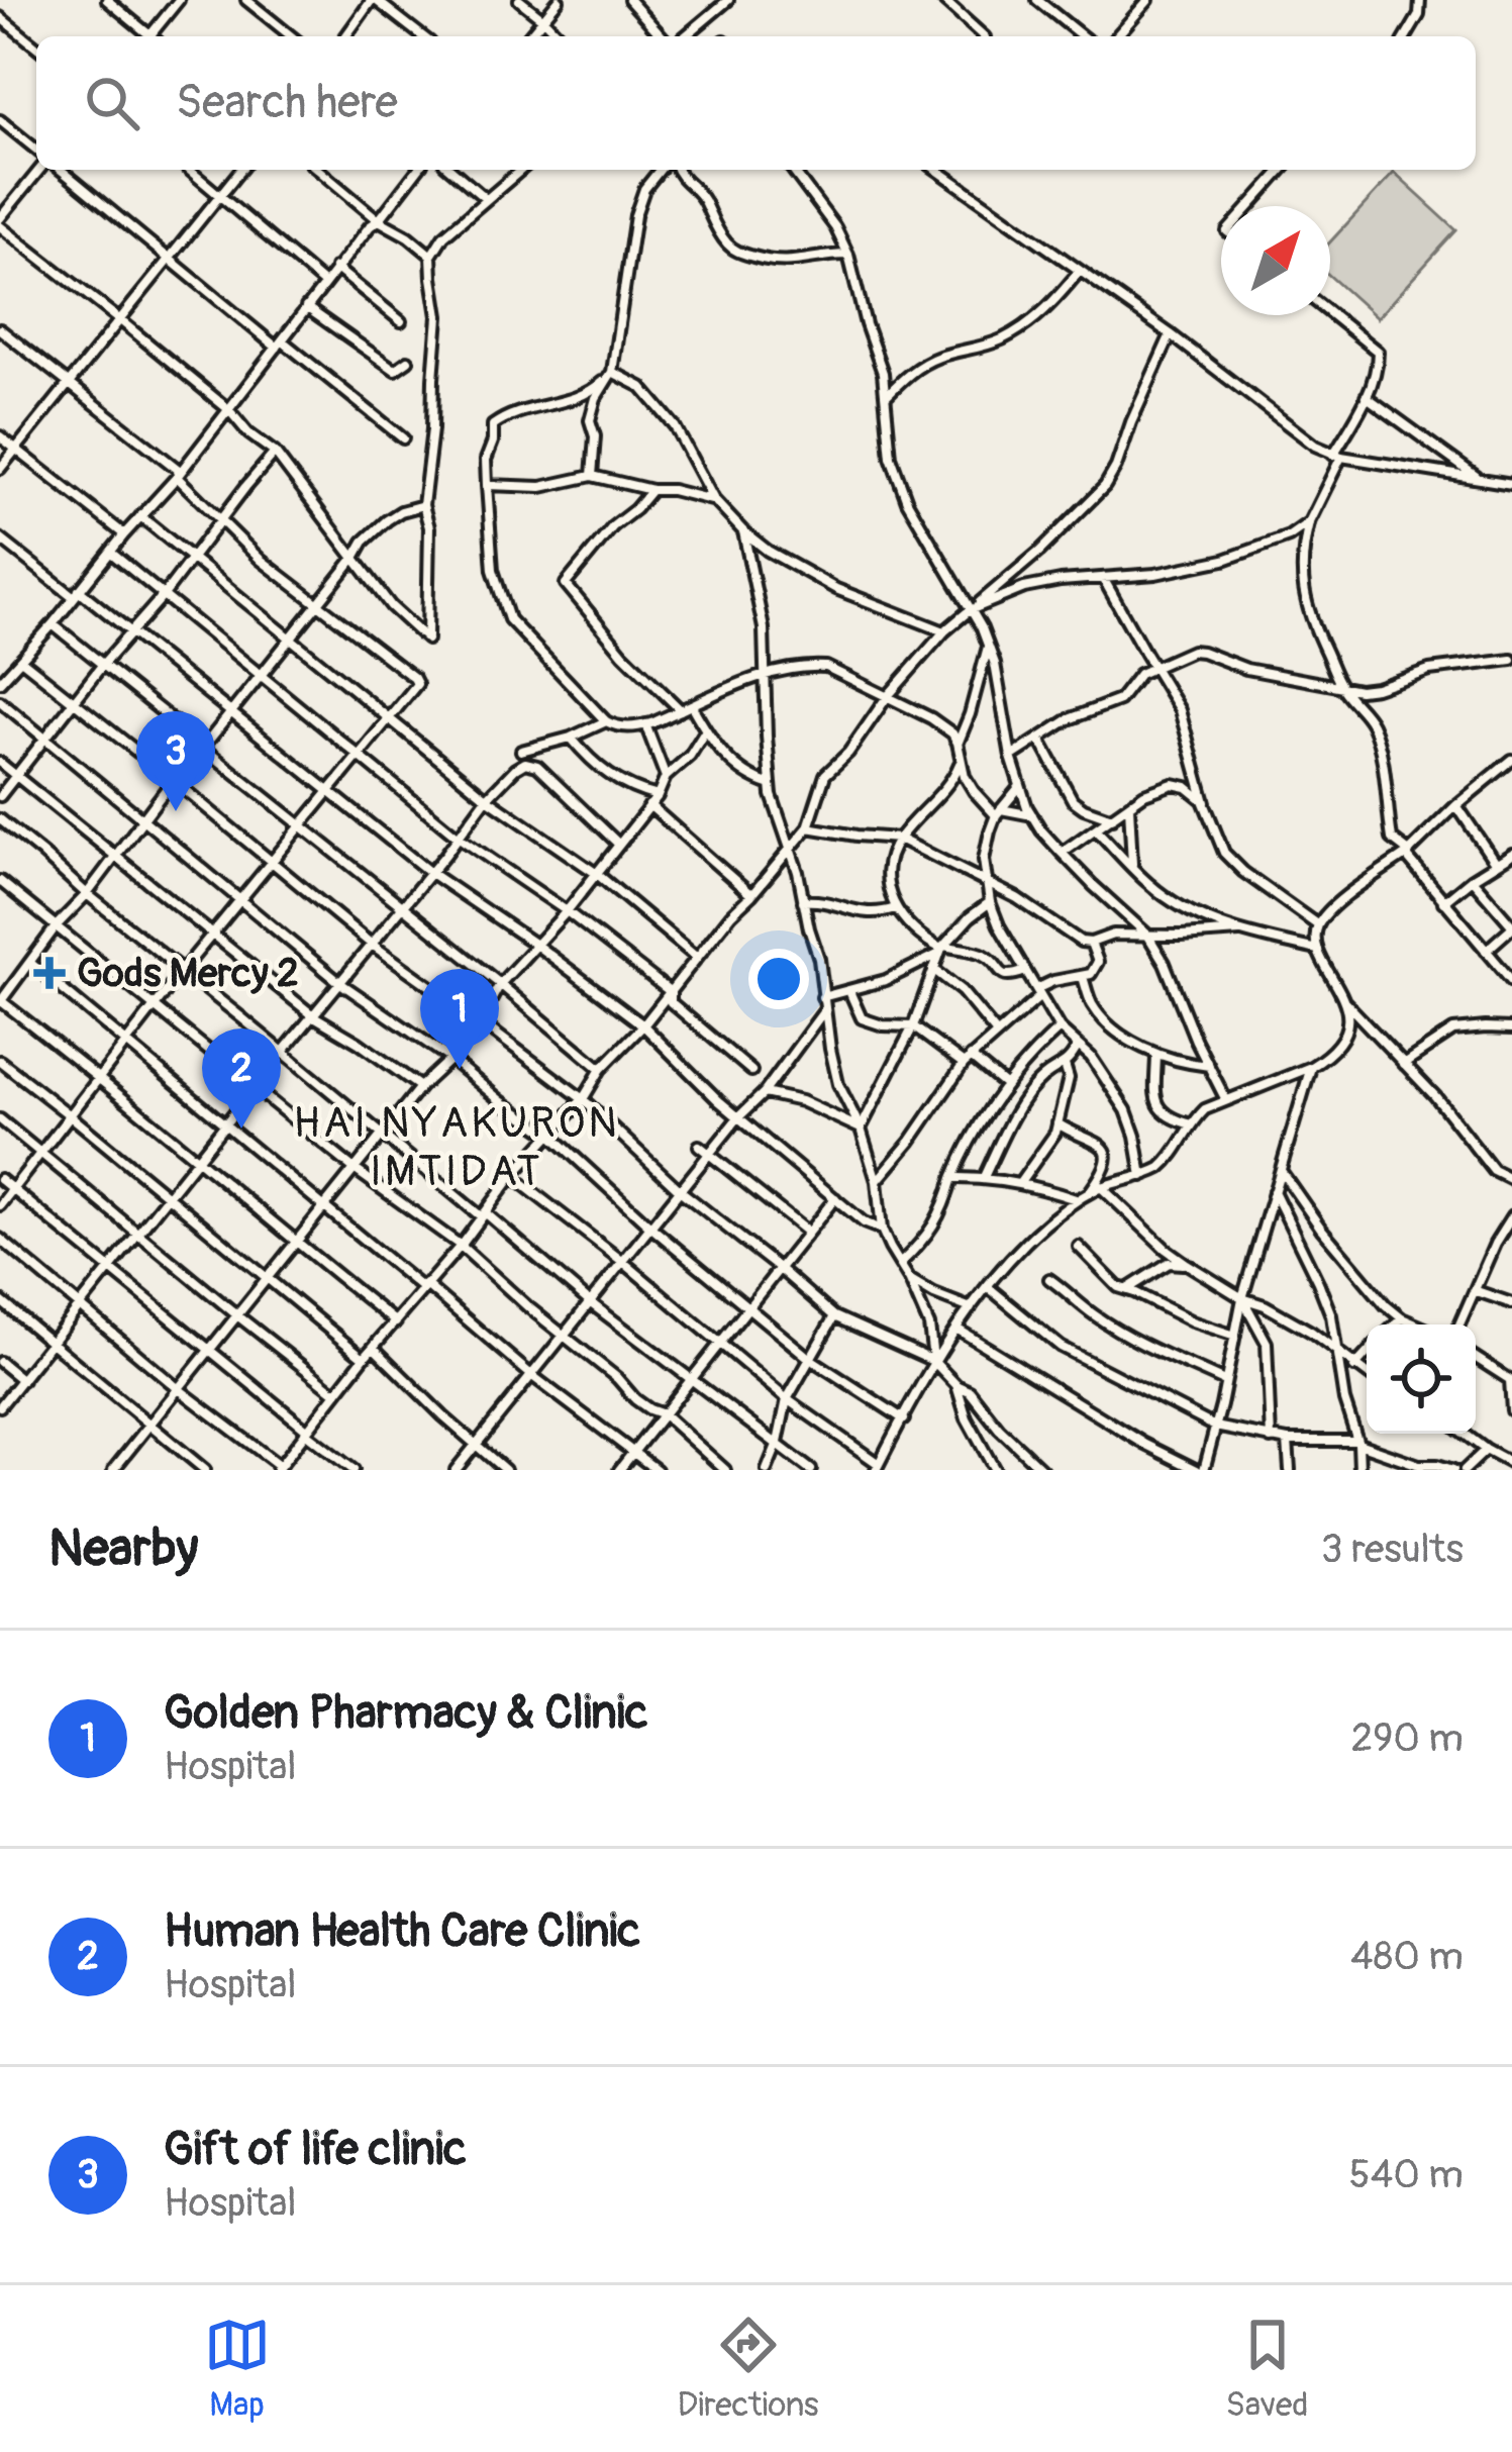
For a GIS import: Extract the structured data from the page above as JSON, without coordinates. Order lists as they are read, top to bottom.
{
  "districts": ["HAI NYAKURON IMTIDAT"],
  "places": {
    "health": ["Gods Mercy 2"]
  },
  "north": "top right",
  "page": {
    "search": "Search here",
    "pins": ["3", "1", "2"],
    "heading": ["Nearby", "3 results"],
    "list": [
      {
        "mark": "1",
        "name": "Golden Pharmacy & Clinic",
        "note": "Hospital",
        "value": "290 m"
      },
      {
        "mark": "2",
        "name": "Human Health Care Clinic",
        "note": "Hospital",
        "value": "480 m"
      },
      {
        "mark": "3",
        "name": "Gift of life clinic",
        "note": "Hospital",
        "value": "540 m"
      }
    ],
    "nav": ["Map", "Directions", "Saved"]
  }
}
